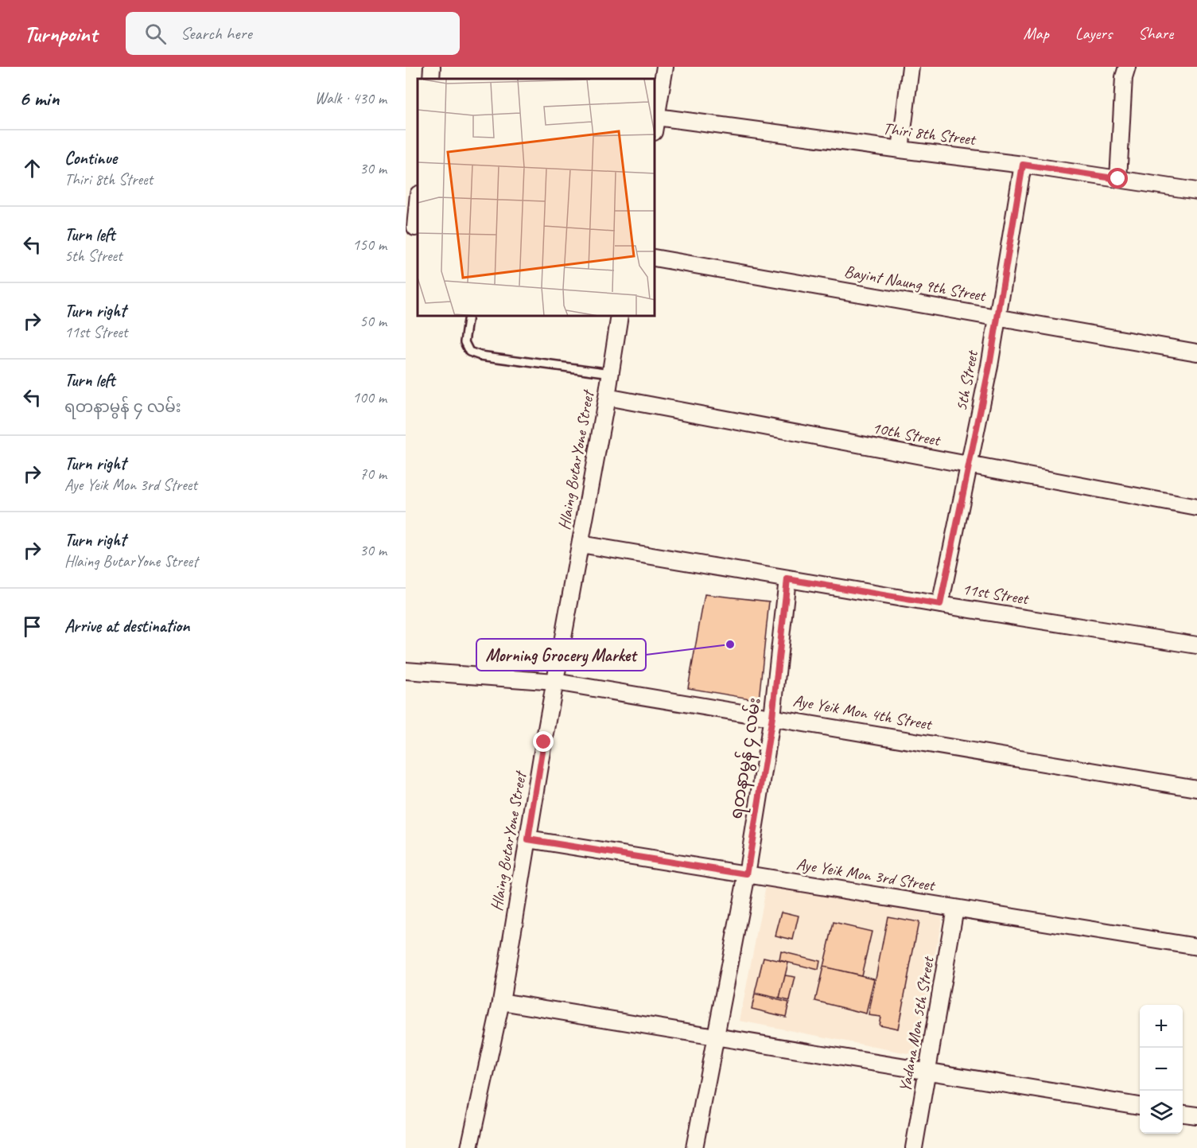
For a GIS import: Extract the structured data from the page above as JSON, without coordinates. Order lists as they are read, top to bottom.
{
  "streets": {
    "street": [
      "Thiri 8th Street",
      "Bayint Naung 9th Street",
      "5th Street",
      "10th Street",
      "Hlaing ButarYone Street",
      "11st Street",
      "Aye Yeik Mon 4th Street",
      "ရတနာမွန် ၄ လမ်း",
      "Aye Yeik Mon 3rd Street",
      "Yadana Mon 5th Street"
    ]
  },
  "crossings": [
    ["Thiri 8th Street", "5th Street"],
    ["Bayint Naung 9th Street", "5th Street"],
    ["5th Street", "10th Street"],
    ["5th Street", "11st Street"],
    ["10th Street", "Hlaing ButarYone Street"],
    ["Hlaing ButarYone Street", "Aye Yeik Mon 4th Street"],
    ["Hlaing ButarYone Street", "Aye Yeik Mon 3rd Street"],
    ["11st Street", "ရတနာမွန် ၄ လမ်း"],
    ["Aye Yeik Mon 4th Street", "ရတနာမွန် ၄ လမ်း"],
    ["ရတနာမွန် ၄ လမ်း", "Aye Yeik Mon 3rd Street"],
    ["Aye Yeik Mon 3rd Street", "Yadana Mon 5th Street"]
  ],
  "places": ["Morning Grocery Market"],
  "page": {
    "header": "Turnpoint",
    "search": "Search here",
    "nav": ["Map", "Layers", "Share"],
    "heading": ["6 min", "Walk · 430 m"],
    "list": [
      ["Continue", "Thiri 8th Street", "30 m"],
      ["Turn left", "5th Street", "150 m"],
      ["Turn right", "11st Street", "50 m"],
      ["Turn left", "ရတနာမွန် ၄ လမ်း", "100 m"],
      ["Turn right", "Aye Yeik Mon 3rd Street", "70 m"],
      ["Turn right", "Hlaing ButarYone Street", "30 m"],
      "Arrive at destination"
    ],
    "map_buttons": ["+", "−"]
  }
}
